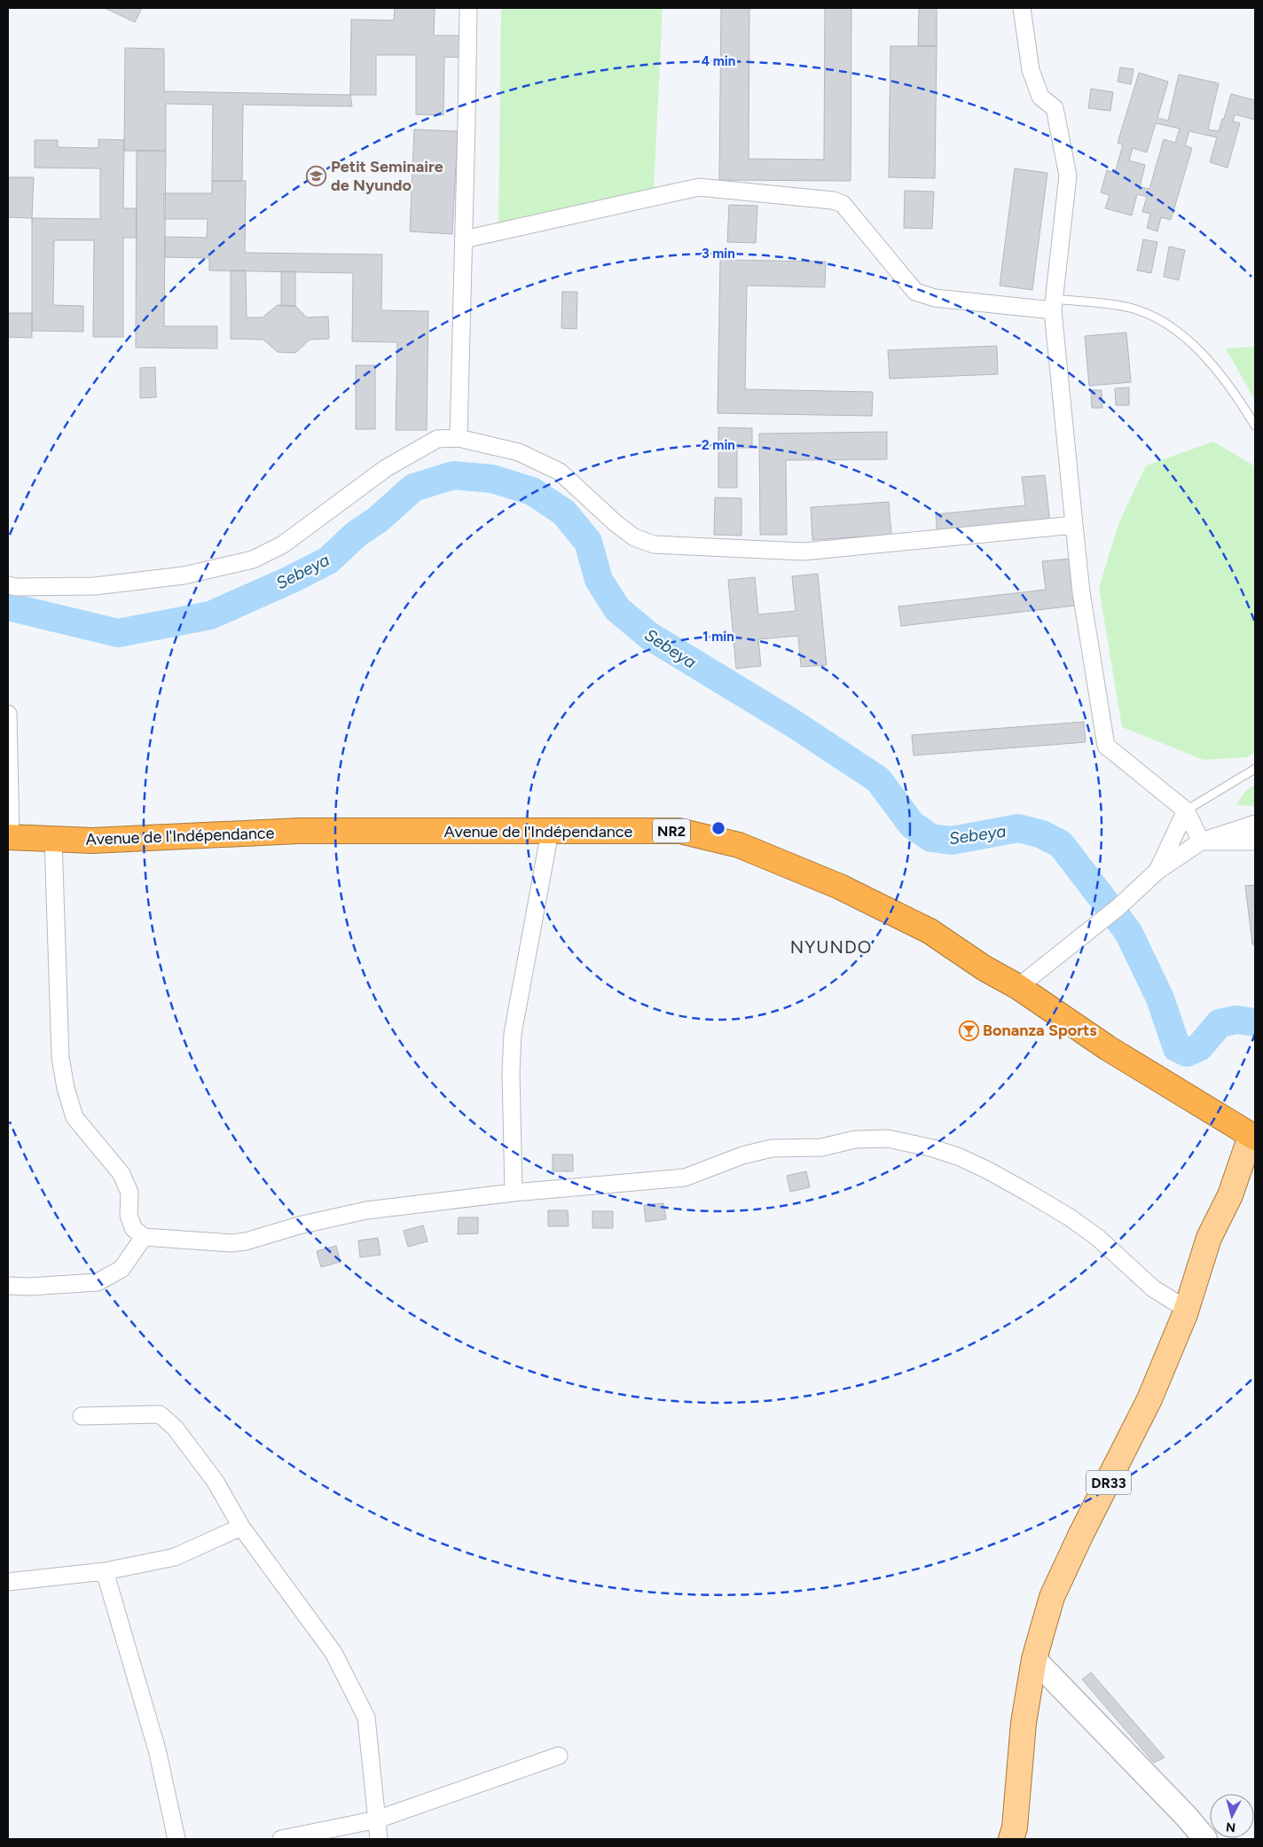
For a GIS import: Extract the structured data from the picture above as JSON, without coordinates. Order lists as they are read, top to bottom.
{
  "streets": {
    "highway": ["NR2", "Avenue de l'Indépendance"],
    "main road": ["DR33"]
  },
  "crossings": [
    ["Avenue de l'Indépendance", "DR33"]
  ],
  "districts": ["NYUNDO"],
  "water": ["Sebeya"],
  "places": {
    "school or university": ["Petit Seminaire de Nyundo"],
    "bar": ["Bonanza Sports"]
  },
  "north": "bottom",
  "rings": [
    "4 min",
    "3 min",
    "2 min",
    "1 min"
  ]
}
